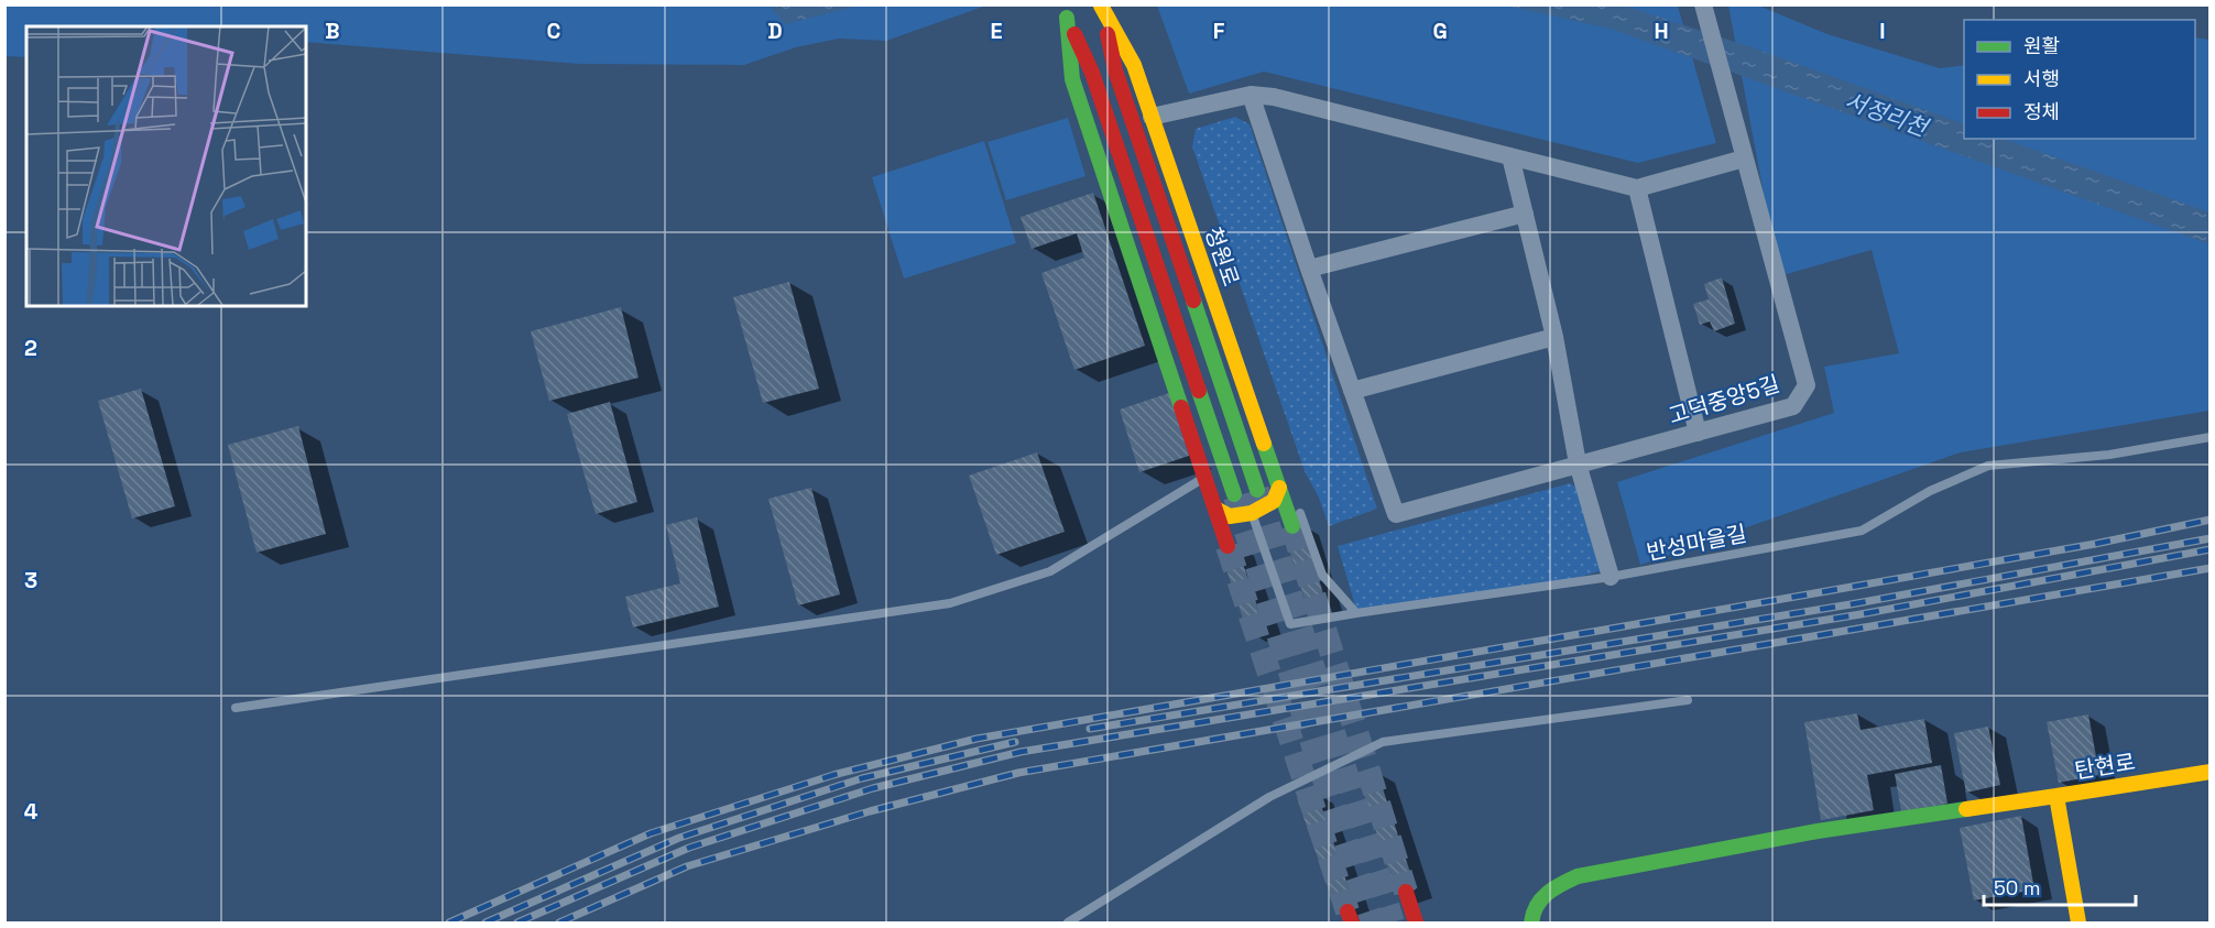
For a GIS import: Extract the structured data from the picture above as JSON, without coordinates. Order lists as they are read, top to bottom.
{
  "streets": {
    "main road": ["청원로", "탄현로"],
    "street": ["고덕중앙5길"],
    "lane": ["반성마을길"]
  },
  "water": ["서정리천"],
  "legend": ["원활", "서행", "정체"],
  "scale_bar": "50 m",
  "grid": {
    "columns": [
      "B",
      "C",
      "D",
      "E",
      "F",
      "G",
      "H",
      "I"
    ],
    "rows": ["2", "3", "4"]
  }
}
